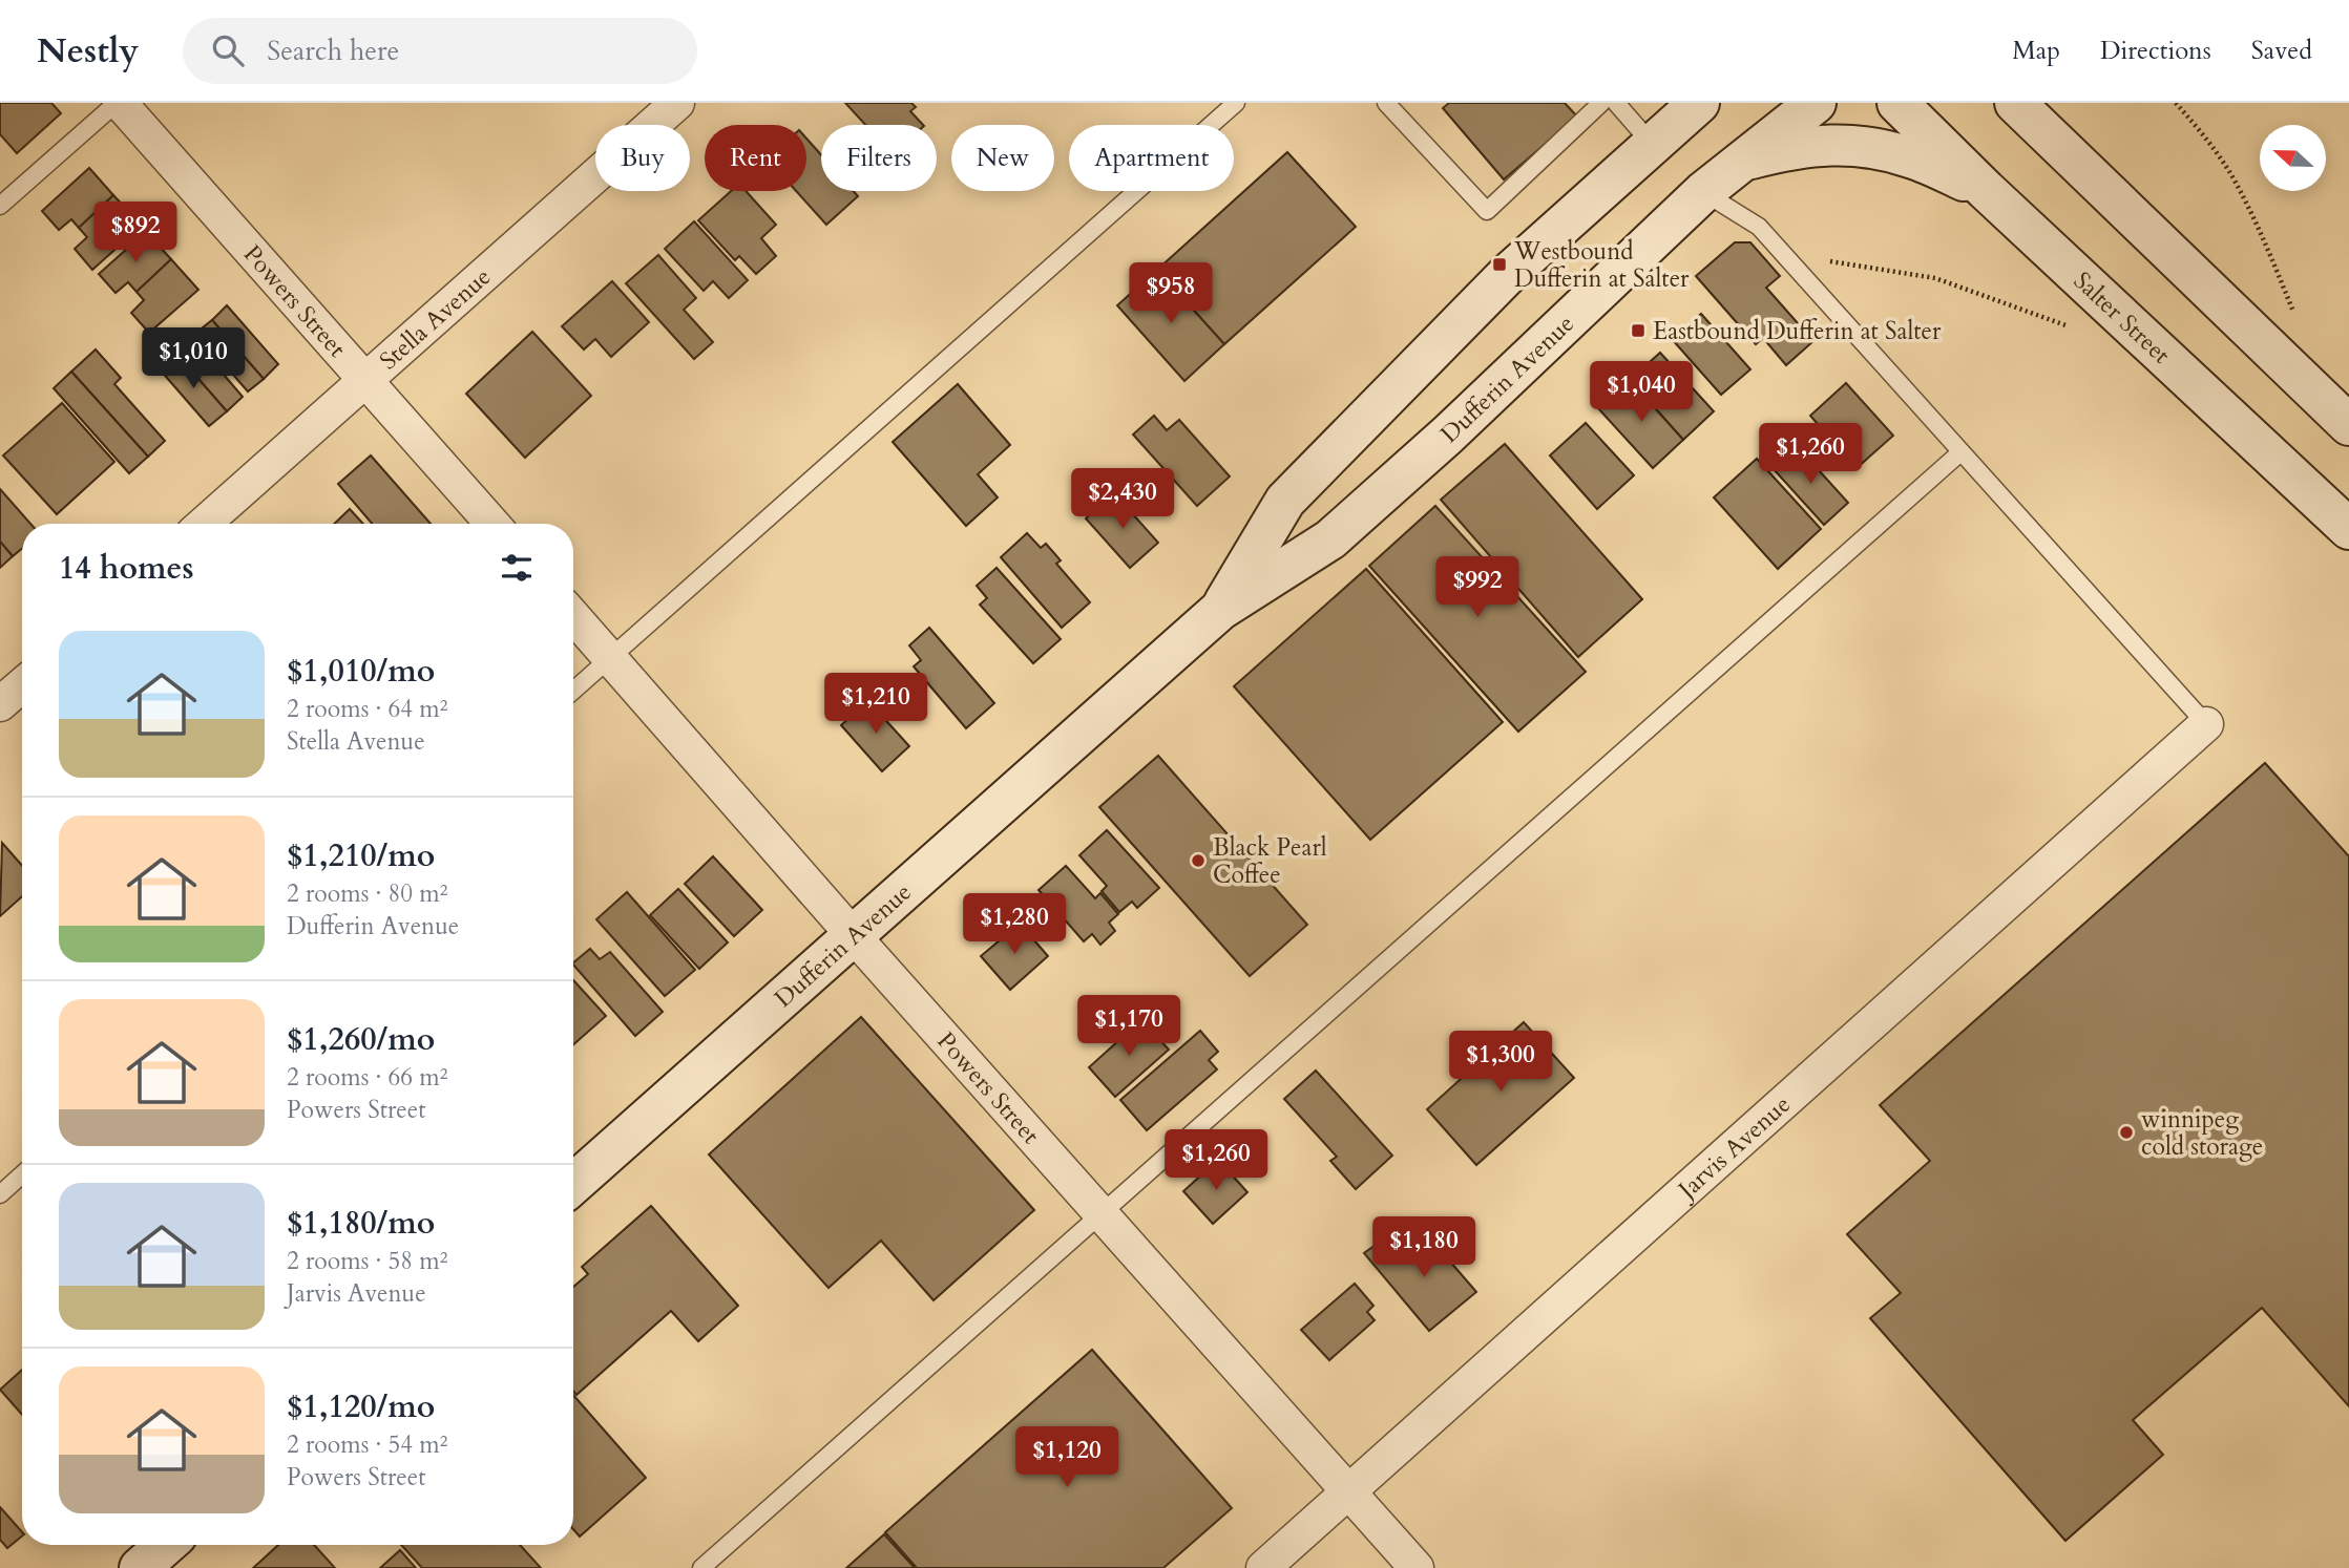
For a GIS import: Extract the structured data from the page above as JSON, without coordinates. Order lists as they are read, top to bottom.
{
  "streets": {
    "main road": ["Salter Street", "Dufferin Avenue"],
    "street": ["Powers Street", "Stella Avenue", "Jarvis Avenue"]
  },
  "crossings": [
    ["Powers Street", "Stella Avenue"],
    ["Powers Street", "Dufferin Avenue"],
    ["Powers Street", "Jarvis Avenue"]
  ],
  "places": {
    "transit": ["Westbound Dufferin at Salter", "Eastbound Dufferin at Salter"],
    "other": ["Black Pearl Coffee", "winnipeg cold storage"]
  },
  "north": "left",
  "page": {
    "header": "Nestly",
    "search": "Search here",
    "nav": ["Map", "Directions", "Saved"],
    "chip": [
      "Buy",
      "Rent",
      "Filters",
      "New",
      "Apartment"
    ],
    "price": [
      "$892",
      "$958",
      "$1,010",
      "$1,040",
      "$1,260",
      "$2,430",
      "$992",
      "$1,210",
      "$1,280",
      "$1,170",
      "$1,300",
      "$1,260",
      "$1,180",
      "$1,120"
    ],
    "heading": "14 homes",
    "list": [
      {
        "name": "$1,010/mo",
        "note": "2 rooms · 64 m² · Stella Avenue"
      },
      {
        "name": "$1,210/mo",
        "note": "2 rooms · 80 m² · Dufferin Avenue"
      },
      {
        "name": "$1,260/mo",
        "note": "2 rooms · 66 m² · Powers Street"
      },
      {
        "name": "$1,180/mo",
        "note": "2 rooms · 58 m² · Jarvis Avenue"
      },
      {
        "name": "$1,120/mo",
        "note": "2 rooms · 54 m² · Powers Street"
      }
    ]
  }
}
